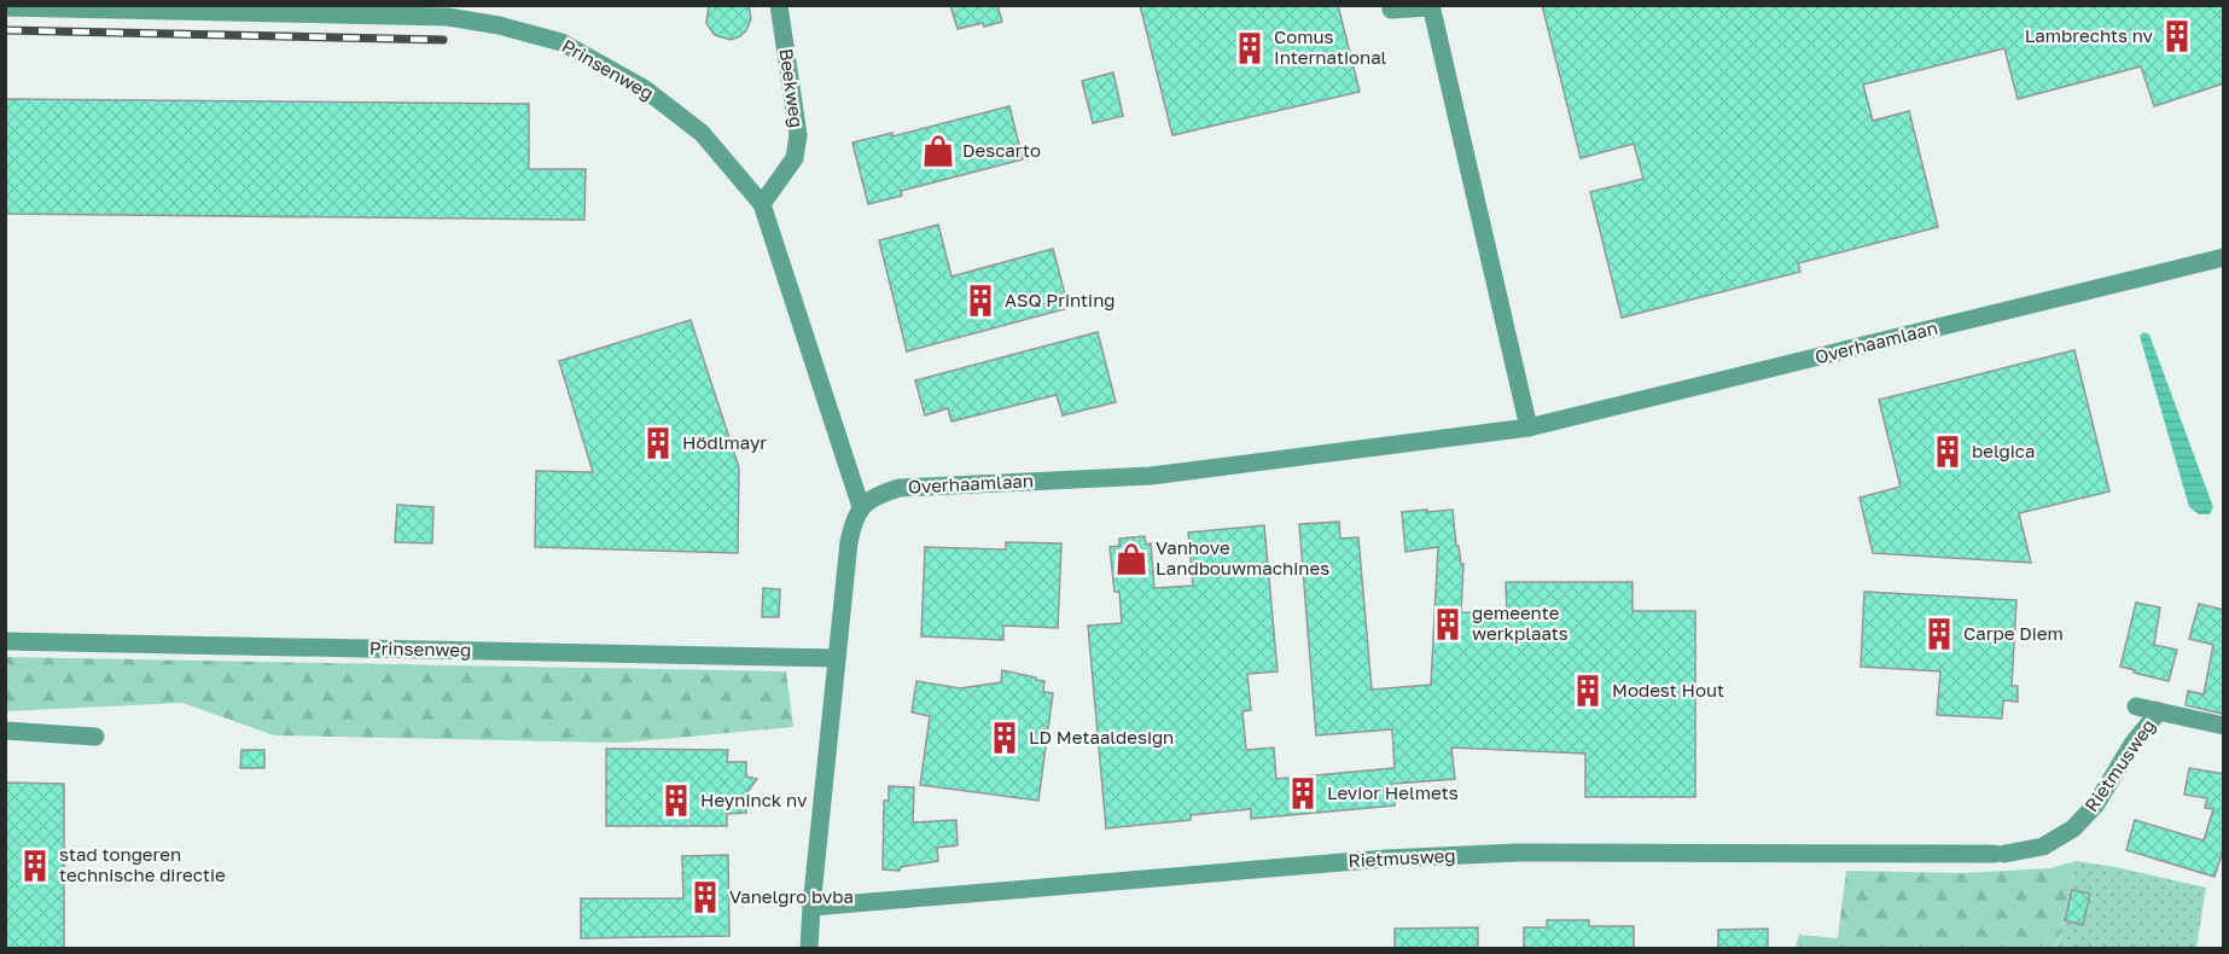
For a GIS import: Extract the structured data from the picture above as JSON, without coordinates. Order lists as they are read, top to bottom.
{
  "streets": {
    "street": [
      "Prinsenweg",
      "Beekweg",
      "Overhaamlaan",
      "Rietmusweg"
    ]
  },
  "crossings": [
    ["Prinsenweg", "Beekweg"],
    ["Prinsenweg", "Overhaamlaan"]
  ],
  "places": {
    "building": [
      "Lambrechts nv",
      "Comus International",
      "ASQ Printing",
      "Hödlmayr",
      "belgica",
      "gemeente werkplaats",
      "Carpe Diem",
      "Modest Hout",
      "LD Metaaldesign",
      "Levior Helmets",
      "Heyninck nv",
      "stad tongeren technische directie",
      "Vanelgro bvba"
    ],
    "shop": ["Descarto", "Vanhove Landbouwmachines"]
  }
}
